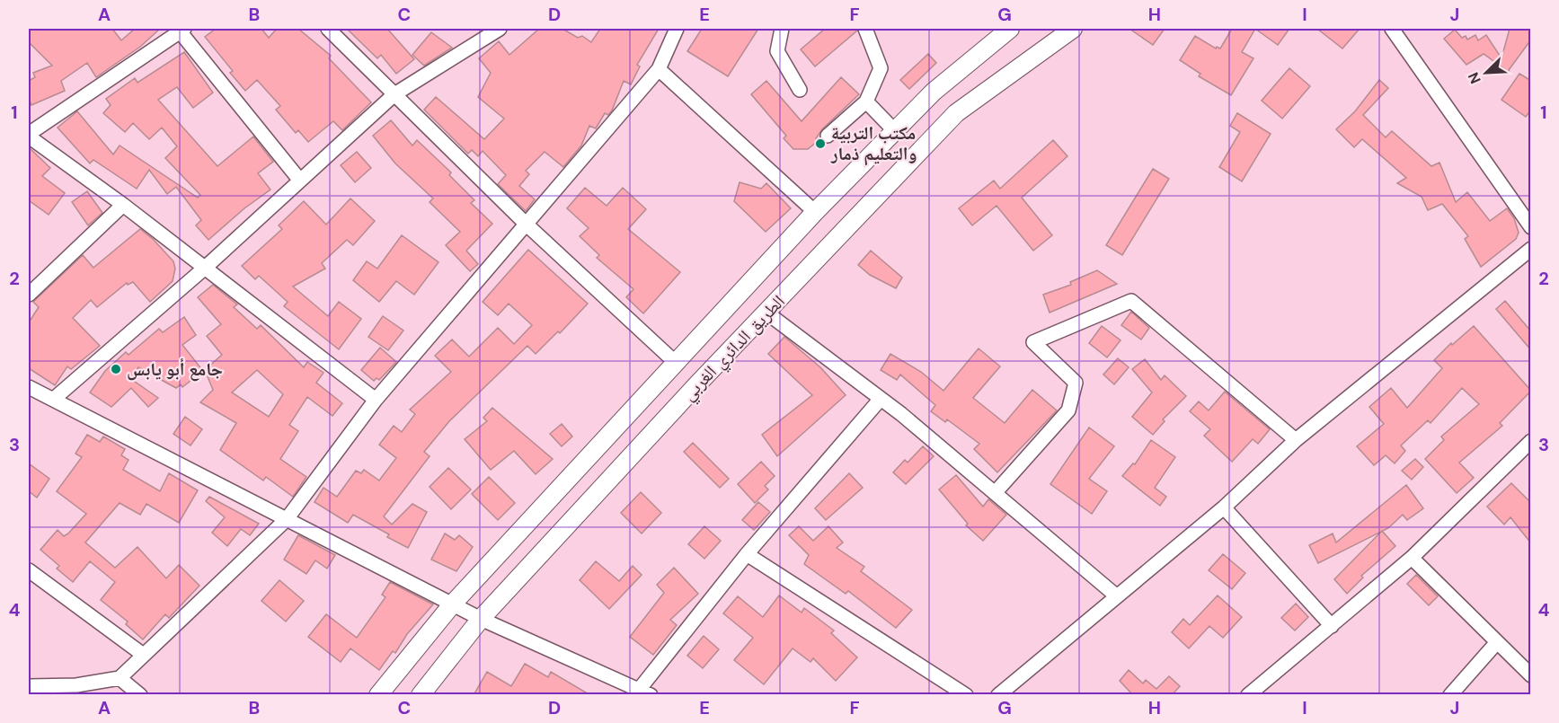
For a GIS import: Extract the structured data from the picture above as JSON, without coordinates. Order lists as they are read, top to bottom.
{
  "streets": {
    "main road": ["الطريق الدائري الغربي"]
  },
  "places": ["مكتب التربية والتعليم ذمار", "جامع أبو يابس"],
  "north": "bottom left",
  "grid": {
    "columns": [
      "A",
      "B",
      "C",
      "D",
      "E",
      "F",
      "G",
      "H",
      "I",
      "J"
    ],
    "rows": [
      "1",
      "2",
      "3",
      "4"
    ]
  }
}
